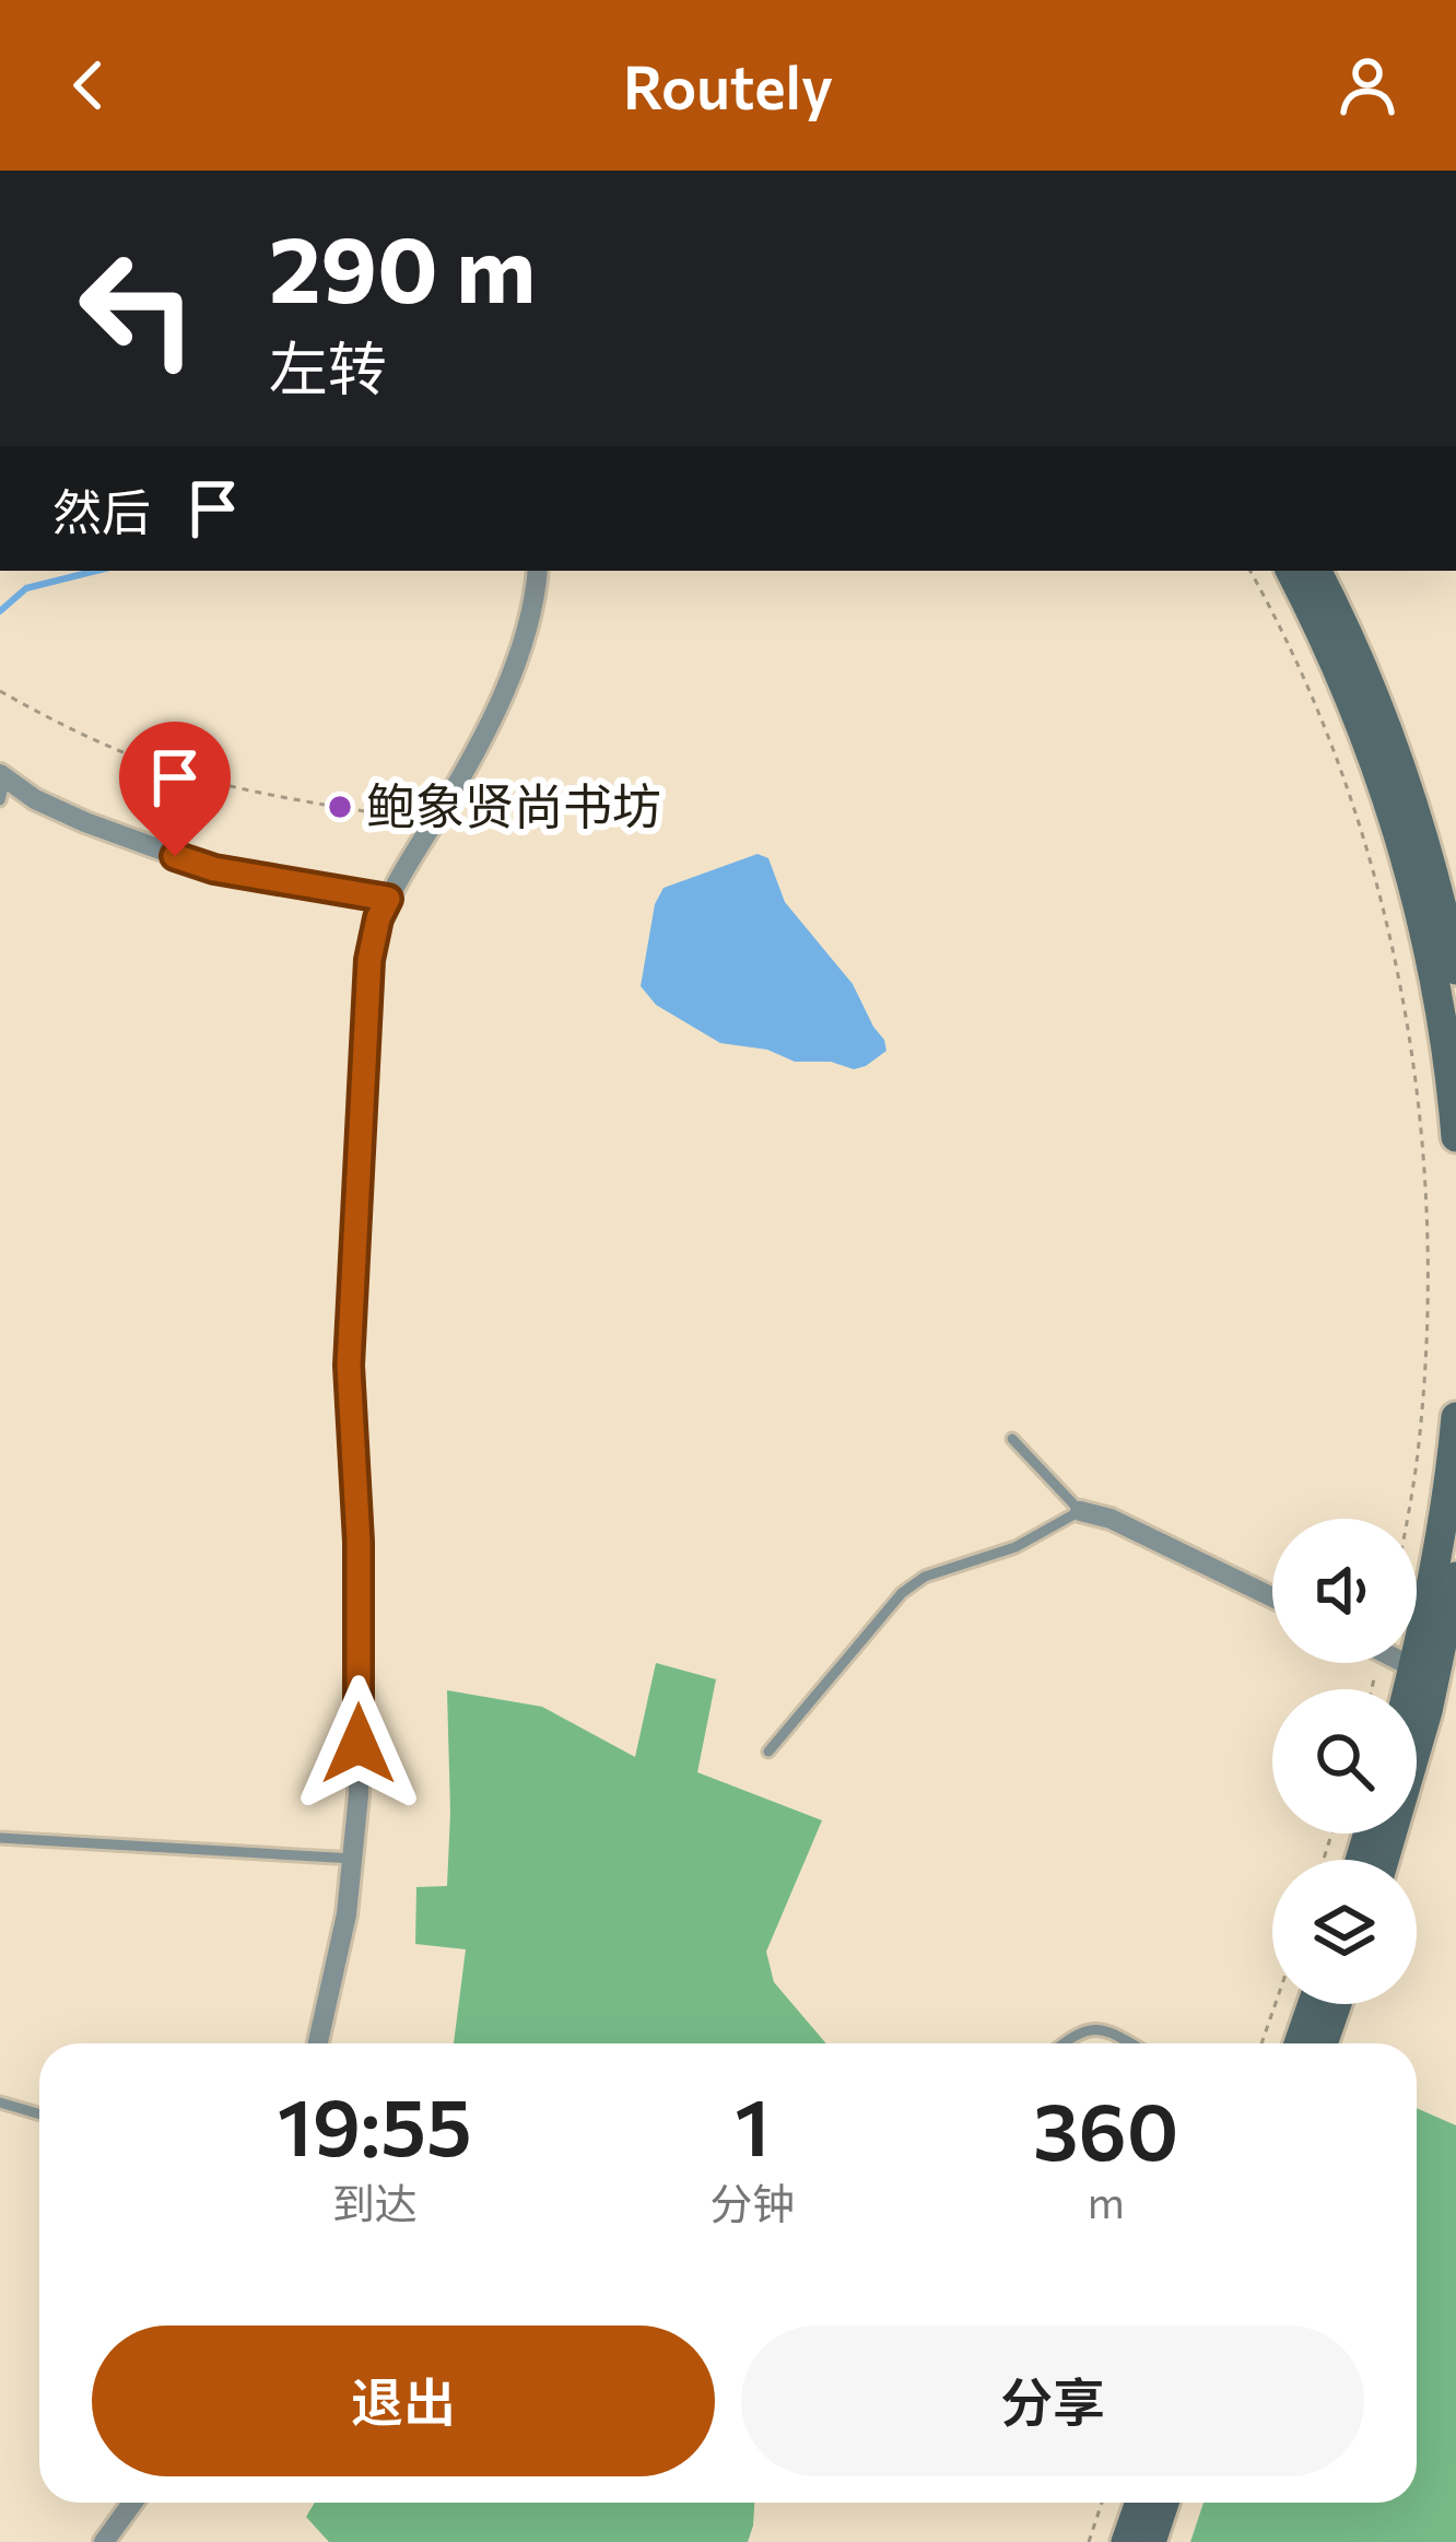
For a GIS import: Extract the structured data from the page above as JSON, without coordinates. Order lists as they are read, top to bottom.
{
  "places": ["鲍象贤尚书坊"],
  "page": {
    "header": "Routely",
    "turn": ["290 m", "左转"],
    "then": "然后",
    "eta": [
      "19:55",
      "到达",
      "1",
      "分钟",
      "360",
      "m"
    ],
    "buttons": ["退出", "分享"]
  }
}
